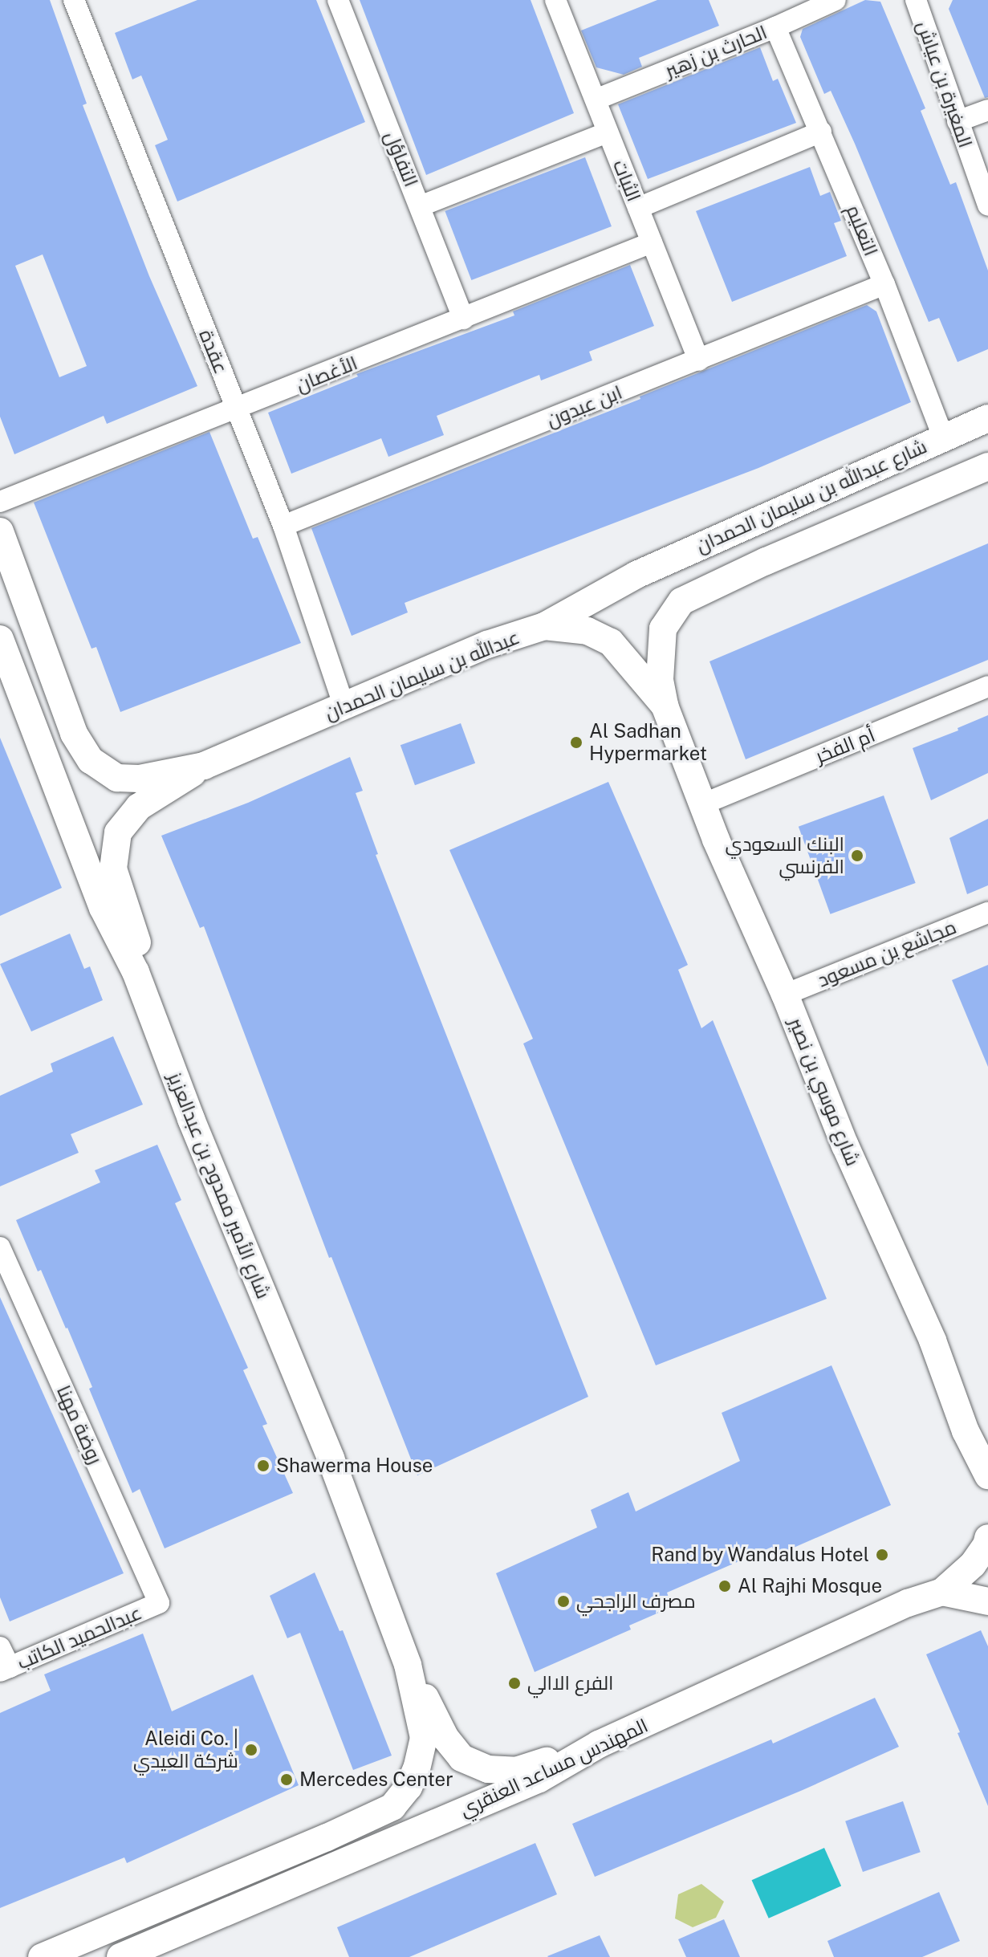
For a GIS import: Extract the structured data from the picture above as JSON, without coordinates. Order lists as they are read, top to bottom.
{
  "streets": {
    "street": [
      "الحارث بن زهير",
      "المغيرة بن عياش",
      "التفاؤل",
      "الثبات",
      "التعليم",
      "عقدة",
      "الأغصان",
      "ابن عبدون",
      "شارع عبدالله بن سليمان الحمدان",
      "عبدالله بن سليمان الحمدان",
      "أم الفخر",
      "مجاشع بن مسعود",
      "شارع موسي بن نصير",
      "شارع الأمير ممدوح بن عبدالعزيز",
      "روضة مهنا",
      "عبدالحميد الكاتب",
      "المهندس مساعد العنقري"
    ]
  },
  "crossings": [
    ["الحارث بن زهير", "الثبات"],
    ["الحارث بن زهير", "التعليم"],
    ["التفاؤل", "الأغصان"],
    ["الثبات", "الأغصان"],
    ["الثبات", "ابن عبدون"],
    ["التعليم", "ابن عبدون"],
    ["التعليم", "شارع عبدالله بن سليمان الحمدان"],
    ["عقدة", "الأغصان"],
    ["عقدة", "ابن عبدون"],
    ["عقدة", "عبدالله بن سليمان الحمدان"],
    ["شارع عبدالله بن سليمان الحمدان", "عبدالله بن سليمان الحمدان"],
    ["أم الفخر", "شارع موسي بن نصير"],
    ["مجاشع بن مسعود", "شارع موسي بن نصير"],
    ["روضة مهنا", "عبدالحميد الكاتب"]
  ],
  "places": [
    "Al Sadhan Hypermarket",
    "البنك السعودي الفرنسي",
    "Shawerma House",
    "Rand by Wandalus Hotel",
    "Al Rajhi Mosque",
    "مصرف الراجحي",
    "الفرع الاالي",
    "Aleidi Co. | شركة العيدي",
    "Mercedes Center"
  ]
}
